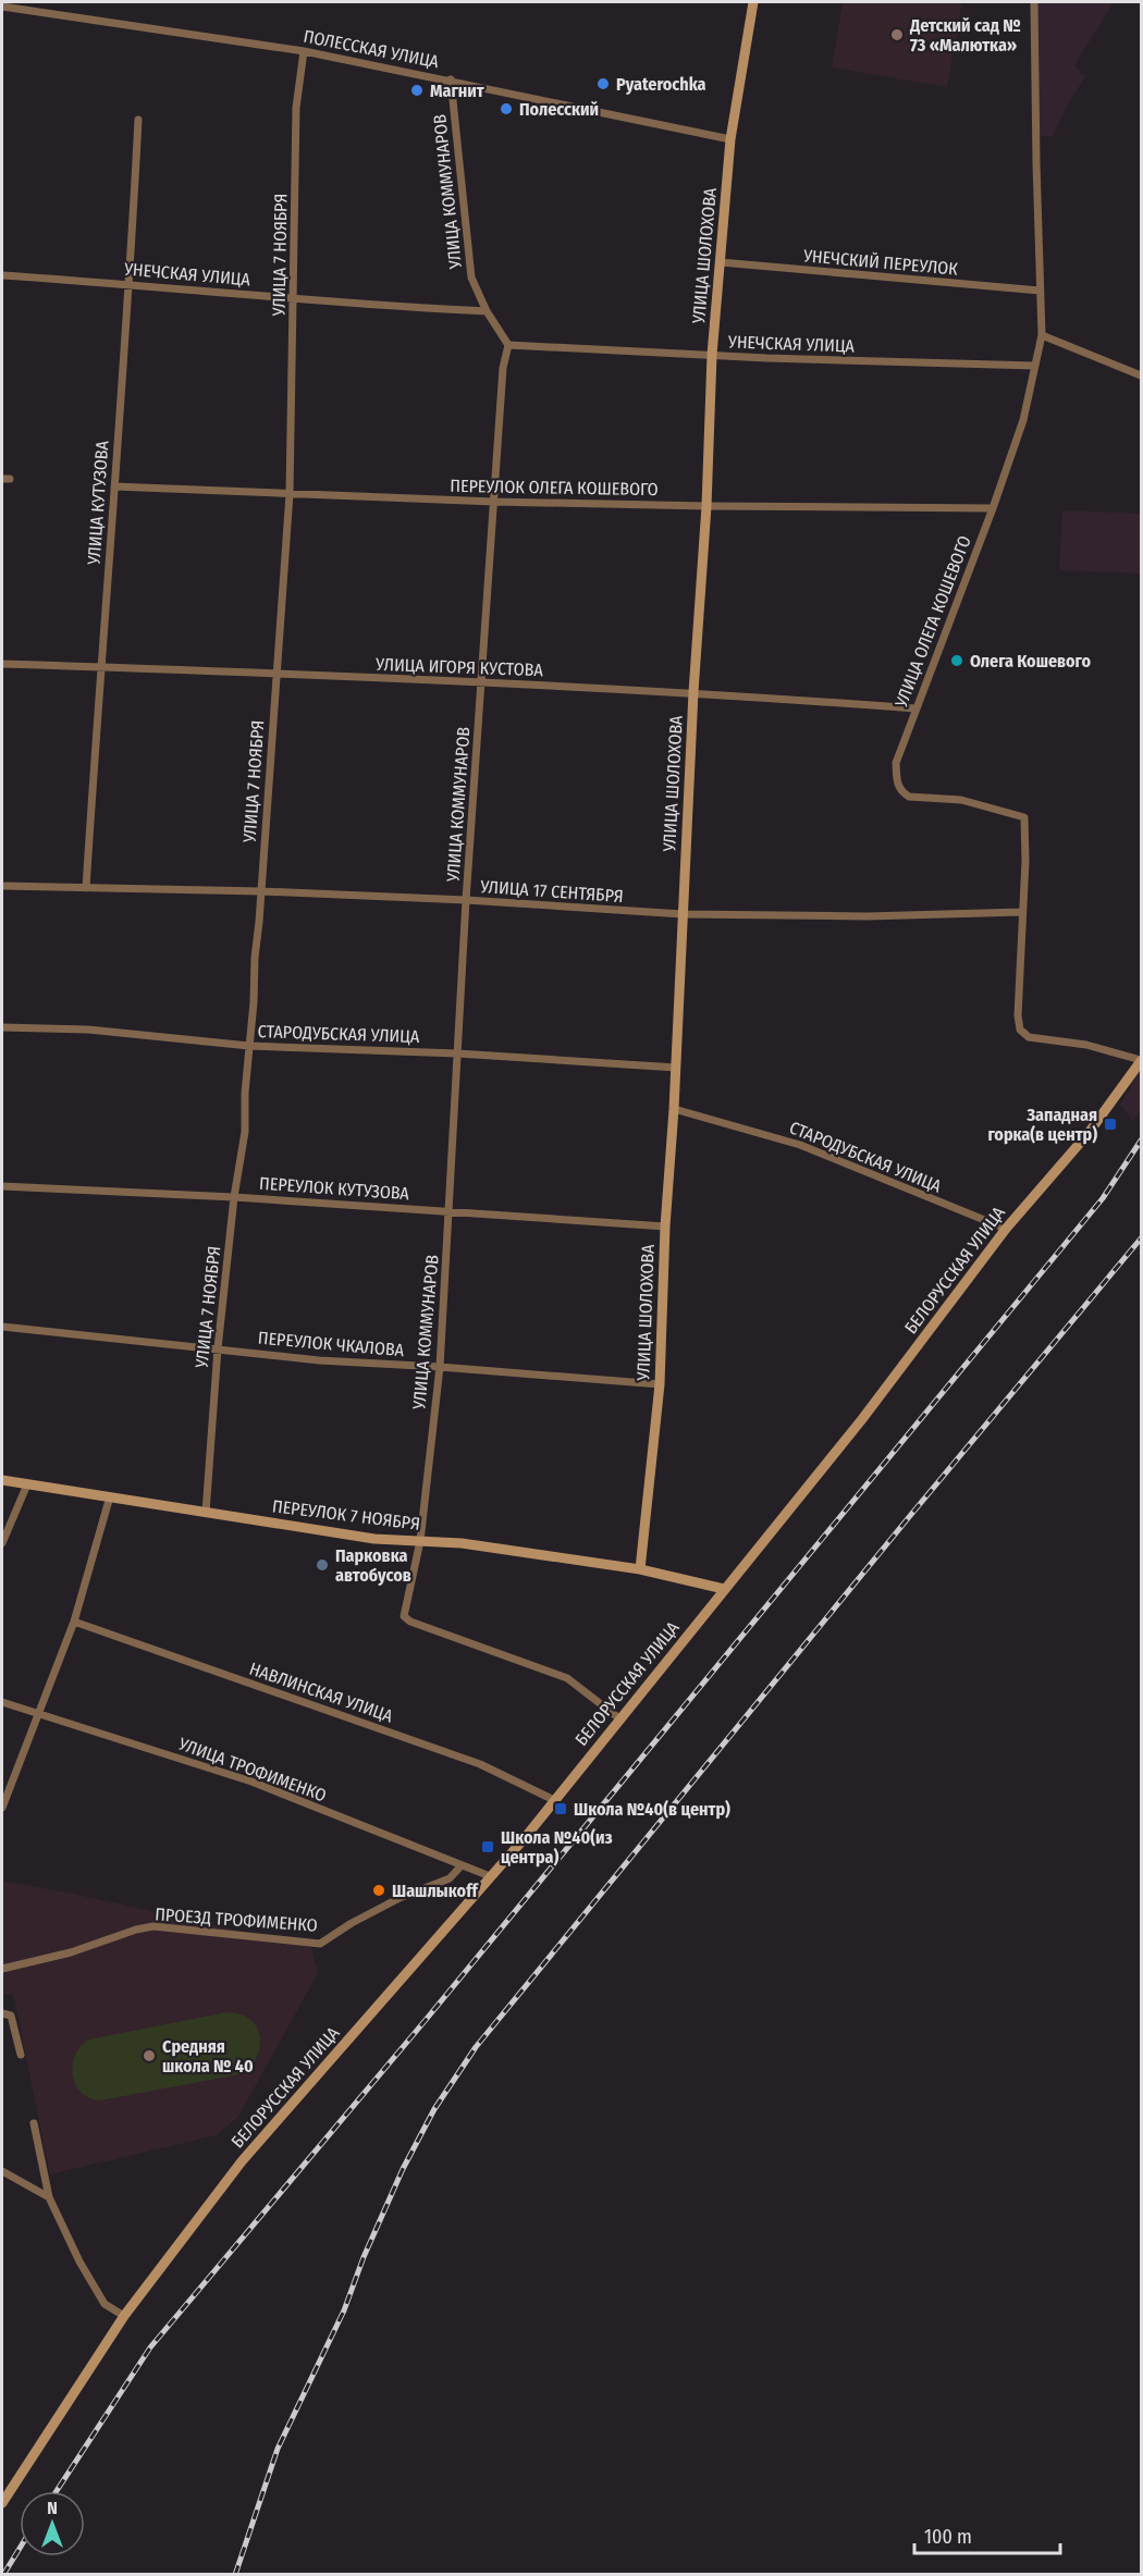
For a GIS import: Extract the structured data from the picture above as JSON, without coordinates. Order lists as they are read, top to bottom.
{
  "streets": {
    "street": [
      "ПОЛЕССКАЯ УЛИЦА",
      "УЛИЦА КОММУНАРОВ",
      "УЛИЦА 7 НОЯБРЯ",
      "УЛИЦА ШОЛОХОВА",
      "УНЕЧСКИЙ ПЕРЕУЛОК",
      "УНЕЧСКАЯ УЛИЦА",
      "ПЕРЕУЛОК ОЛЕГА КОШЕВОГО",
      "УЛИЦА КУТУЗОВА",
      "УЛИЦА ОЛЕГА КОШЕВОГО",
      "УЛИЦА ИГОРЯ КУСТОВА",
      "УЛИЦА 17 СЕНТЯБРЯ",
      "СТАРОДУБСКАЯ УЛИЦА",
      "ПЕРЕУЛОК КУТУЗОВА",
      "БЕЛОРУССКАЯ УЛИЦА",
      "ПЕРЕУЛОК ЧКАЛОВА",
      "ПЕРЕУЛОК 7 НОЯБРЯ",
      "НАВЛИНСКАЯ УЛИЦА",
      "УЛИЦА ТРОФИМЕНКО",
      "ПРОЕЗД ТРОФИМЕНКО"
    ]
  },
  "crossings": [
    ["ПОЛЕССКАЯ УЛИЦА", "УЛИЦА КОММУНАРОВ"],
    ["ПОЛЕССКАЯ УЛИЦА", "УЛИЦА 7 НОЯБРЯ"],
    ["ПОЛЕССКАЯ УЛИЦА", "УЛИЦА ШОЛОХОВА"],
    ["УЛИЦА КОММУНАРОВ", "УНЕЧСКАЯ УЛИЦА"],
    ["УЛИЦА КОММУНАРОВ", "ПЕРЕУЛОК ОЛЕГА КОШЕВОГО"],
    ["УЛИЦА КОММУНАРОВ", "УЛИЦА ИГОРЯ КУСТОВА"],
    ["УЛИЦА КОММУНАРОВ", "УЛИЦА 17 СЕНТЯБРЯ"],
    ["УЛИЦА КОММУНАРОВ", "СТАРОДУБСКАЯ УЛИЦА"],
    ["УЛИЦА КОММУНАРОВ", "ПЕРЕУЛОК КУТУЗОВА"],
    ["УЛИЦА КОММУНАРОВ", "БЕЛОРУССКАЯ УЛИЦА"],
    ["УЛИЦА КОММУНАРОВ", "ПЕРЕУЛОК ЧКАЛОВА"],
    ["УЛИЦА КОММУНАРОВ", "ПЕРЕУЛОК 7 НОЯБРЯ"],
    ["УЛИЦА 7 НОЯБРЯ", "УНЕЧСКАЯ УЛИЦА"],
    ["УЛИЦА 7 НОЯБРЯ", "ПЕРЕУЛОК ОЛЕГА КОШЕВОГО"],
    ["УЛИЦА 7 НОЯБРЯ", "УЛИЦА ИГОРЯ КУСТОВА"],
    ["УЛИЦА 7 НОЯБРЯ", "УЛИЦА 17 СЕНТЯБРЯ"],
    ["УЛИЦА 7 НОЯБРЯ", "СТАРОДУБСКАЯ УЛИЦА"],
    ["УЛИЦА 7 НОЯБРЯ", "ПЕРЕУЛОК КУТУЗОВА"],
    ["УЛИЦА 7 НОЯБРЯ", "ПЕРЕУЛОК ЧКАЛОВА"],
    ["УЛИЦА 7 НОЯБРЯ", "ПЕРЕУЛОК 7 НОЯБРЯ"],
    ["УЛИЦА ШОЛОХОВА", "УНЕЧСКИЙ ПЕРЕУЛОК"],
    ["УЛИЦА ШОЛОХОВА", "УНЕЧСКАЯ УЛИЦА"],
    ["УЛИЦА ШОЛОХОВА", "ПЕРЕУЛОК ОЛЕГА КОШЕВОГО"],
    ["УЛИЦА ШОЛОХОВА", "УЛИЦА ИГОРЯ КУСТОВА"],
    ["УЛИЦА ШОЛОХОВА", "УЛИЦА 17 СЕНТЯБРЯ"],
    ["УЛИЦА ШОЛОХОВА", "СТАРОДУБСКАЯ УЛИЦА"],
    ["УЛИЦА ШОЛОХОВА", "ПЕРЕУЛОК КУТУЗОВА"],
    ["УЛИЦА ШОЛОХОВА", "ПЕРЕУЛОК ЧКАЛОВА"],
    ["УЛИЦА ШОЛОХОВА", "ПЕРЕУЛОК 7 НОЯБРЯ"],
    ["УНЕЧСКИЙ ПЕРЕУЛОК", "УЛИЦА ОЛЕГА КОШЕВОГО"],
    ["УНЕЧСКАЯ УЛИЦА", "УЛИЦА КУТУЗОВА"],
    ["УНЕЧСКАЯ УЛИЦА", "УЛИЦА ОЛЕГА КОШЕВОГО"],
    ["ПЕРЕУЛОК ОЛЕГА КОШЕВОГО", "УЛИЦА КУТУЗОВА"],
    ["ПЕРЕУЛОК ОЛЕГА КОШЕВОГО", "УЛИЦА ОЛЕГА КОШЕВОГО"],
    ["УЛИЦА КУТУЗОВА", "УЛИЦА ИГОРЯ КУСТОВА"],
    ["УЛИЦА КУТУЗОВА", "УЛИЦА 17 СЕНТЯБРЯ"],
    ["УЛИЦА ОЛЕГА КОШЕВОГО", "УЛИЦА ИГОРЯ КУСТОВА"],
    ["УЛИЦА ОЛЕГА КОШЕВОГО", "УЛИЦА 17 СЕНТЯБРЯ"],
    ["УЛИЦА ОЛЕГА КОШЕВОГО", "БЕЛОРУССКАЯ УЛИЦА"],
    ["СТАРОДУБСКАЯ УЛИЦА", "БЕЛОРУССКАЯ УЛИЦА"],
    ["БЕЛОРУССКАЯ УЛИЦА", "ПЕРЕУЛОК 7 НОЯБРЯ"],
    ["БЕЛОРУССКАЯ УЛИЦА", "НАВЛИНСКАЯ УЛИЦА"],
    ["БЕЛОРУССКАЯ УЛИЦА", "УЛИЦА ТРОФИМЕНКО"],
    ["УЛИЦА ТРОФИМЕНКО", "ПРОЕЗД ТРОФИМЕНКО"]
  ],
  "places": {
    "other": [
      "Детский сад № 73 «Малютка»",
      "Pyaterochka",
      "Магнит",
      "Полесский",
      "Олега Кошевого",
      "Парковка автобусов",
      "Шашлыкоff",
      "Средняя школа № 40"
    ],
    "transit": ["Западная горка(в центр)", "Школа №40(в центр)", "Школа №40(из центра)"]
  },
  "scale_bar": "100 m",
  "north": "top"
}
